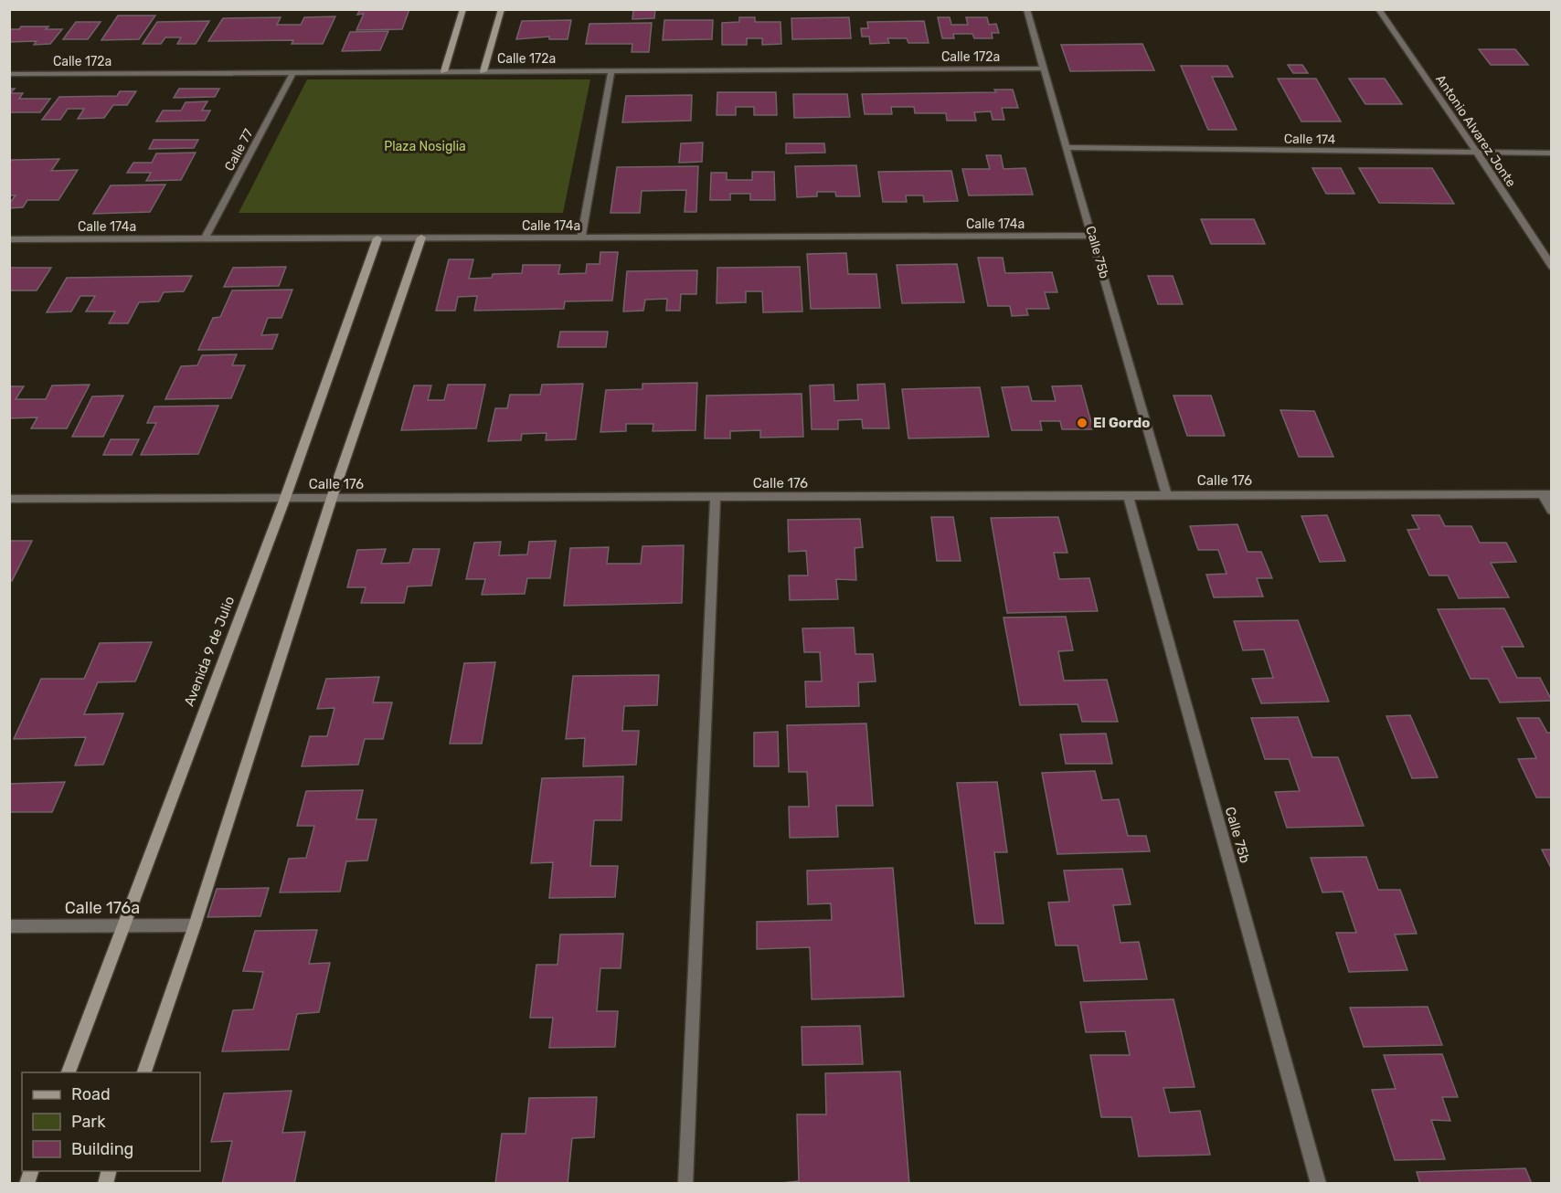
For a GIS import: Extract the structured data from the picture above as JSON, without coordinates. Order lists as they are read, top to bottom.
{
  "streets": {
    "main road": ["Avenida 9 de Julio"],
    "street": [
      "Calle 172a",
      "Antonio Alvarez Jonte",
      "Calle 174",
      "Calle 77",
      "Calle 174a",
      "Calle 75b",
      "Calle 176",
      "Calle 176a"
    ]
  },
  "crossings": [
    ["Calle 172a", "Calle 77"],
    ["Calle 172a", "Calle 75b"],
    ["Antonio Alvarez Jonte", "Calle 174"],
    ["Calle 174", "Calle 75b"],
    ["Calle 77", "Calle 174a"],
    ["Calle 174a", "Calle 75b"],
    ["Calle 174a", "Avenida 9 de Julio"],
    ["Calle 75b", "Calle 176"],
    ["Calle 176", "Avenida 9 de Julio"],
    ["Avenida 9 de Julio", "Calle 176a"]
  ],
  "parks": ["Plaza Nosiglia"],
  "places": ["El Gordo"],
  "legend": ["Road", "Park", "Building"]
}
